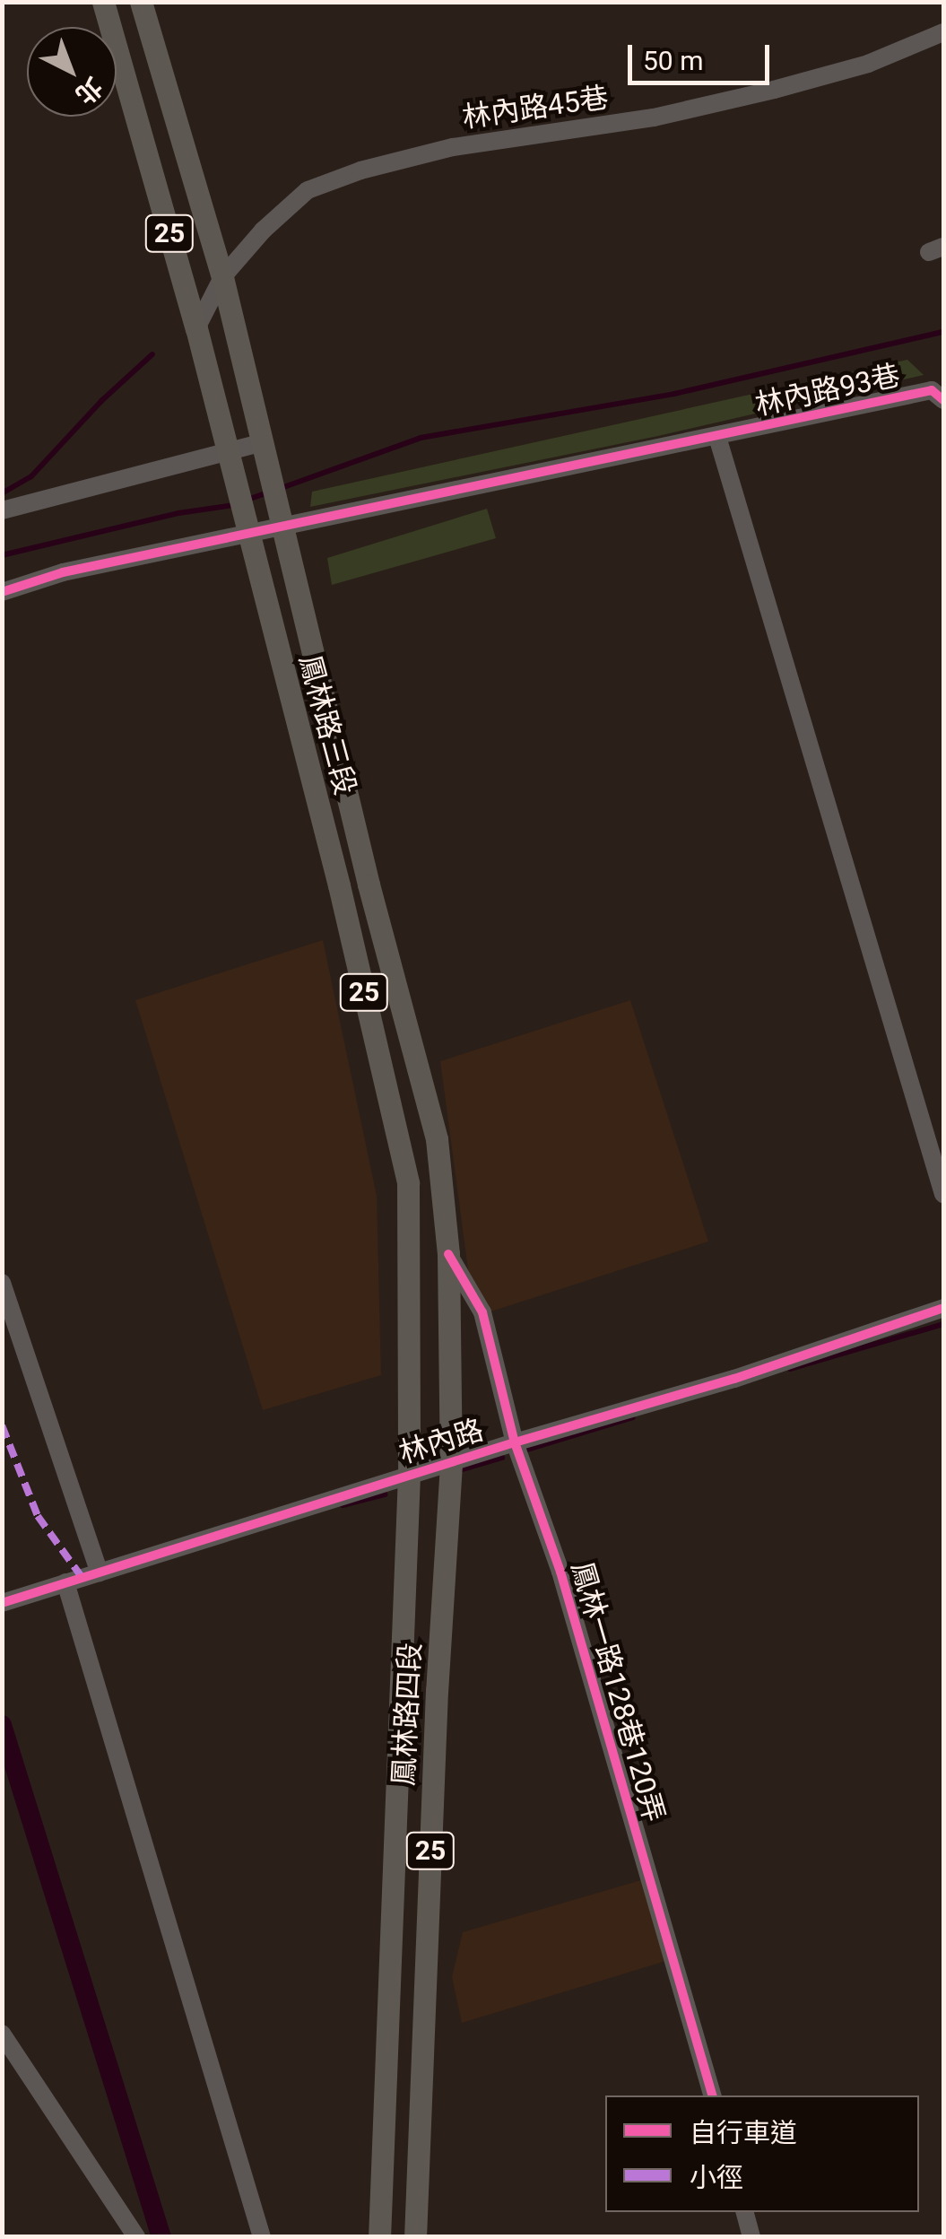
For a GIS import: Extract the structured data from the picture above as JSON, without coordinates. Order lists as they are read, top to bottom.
{
  "streets": {
    "main road": ["25", "鳳林路三段", "鳳林路四段"],
    "street": [
      "林內路45巷",
      "林內路93巷",
      "林內路",
      "鳳林一路128巷120弄"
    ]
  },
  "crossings": [
    ["林內路45巷", "鳳林路三段"],
    ["鳳林路三段", "林內路"],
    ["鳳林路三段", "鳳林一路128巷120弄"],
    ["鳳林路三段", "鳳林路四段"],
    ["林內路", "鳳林一路128巷120弄"],
    ["林內路", "鳳林路四段"]
  ],
  "legend": ["自行車道", "小徑"],
  "scale_bar": "50 m",
  "north": "bottom right"
}
